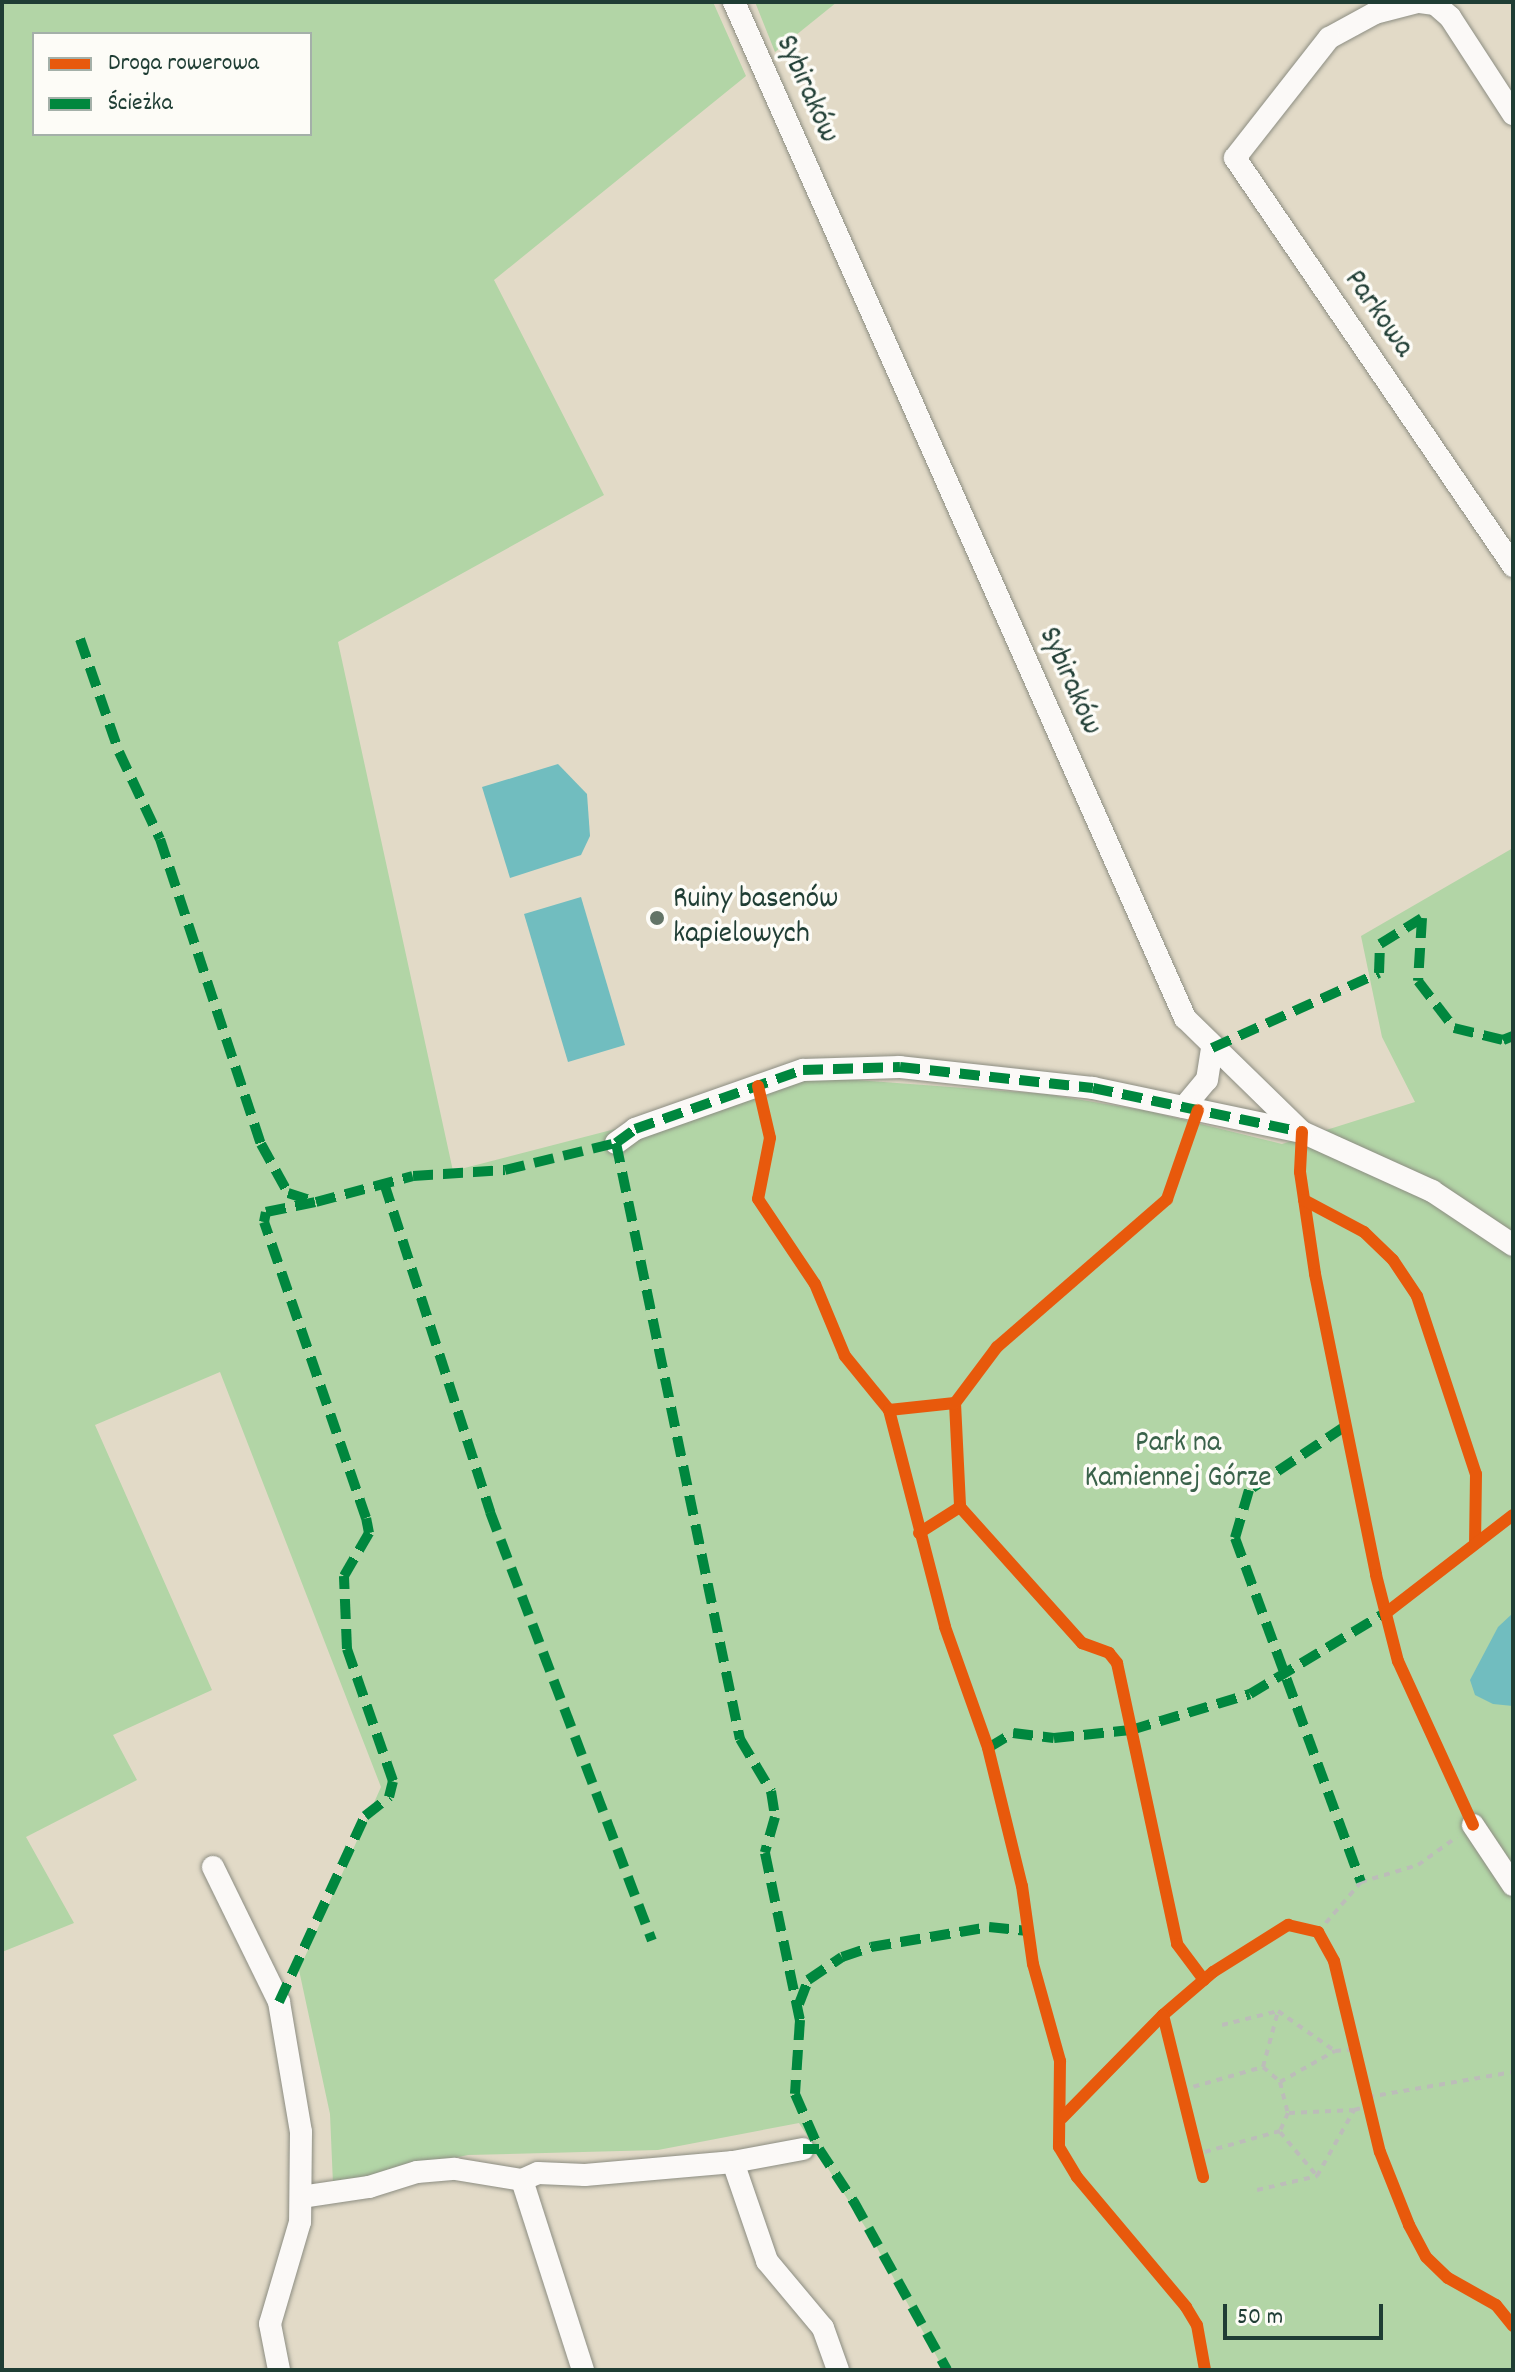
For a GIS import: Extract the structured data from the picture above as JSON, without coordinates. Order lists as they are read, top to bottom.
{
  "streets": {
    "street": ["Sybiraków", "Parkowa"]
  },
  "parks": ["Park na Kamiennej Górze"],
  "places": ["Ruiny basenów kapielowych"],
  "legend": ["Droga rowerowa", "Ścieżka"],
  "scale_bar": "50 m"
}
